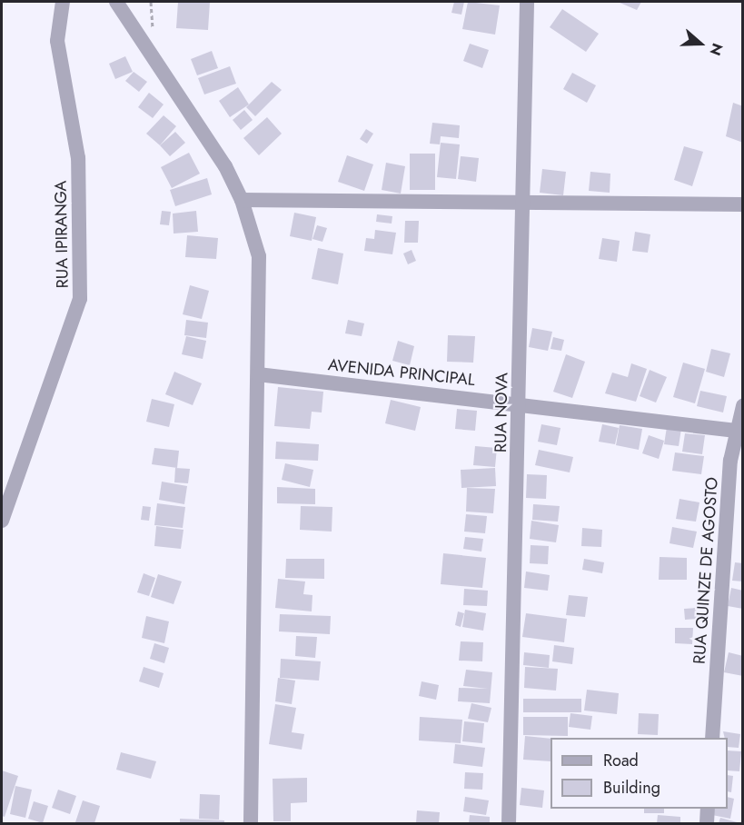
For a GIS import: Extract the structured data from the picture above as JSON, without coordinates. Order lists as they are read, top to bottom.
{
  "streets": {
    "street": [
      "RUA IPIRANGA",
      "AVENIDA PRINCIPAL",
      "RUA NOVA",
      "RUA QUINZE DE AGOSTO"
    ]
  },
  "crossings": [
    ["AVENIDA PRINCIPAL", "RUA NOVA"],
    ["AVENIDA PRINCIPAL", "RUA QUINZE DE AGOSTO"]
  ],
  "legend": ["Road", "Building"],
  "north": "right"
}
